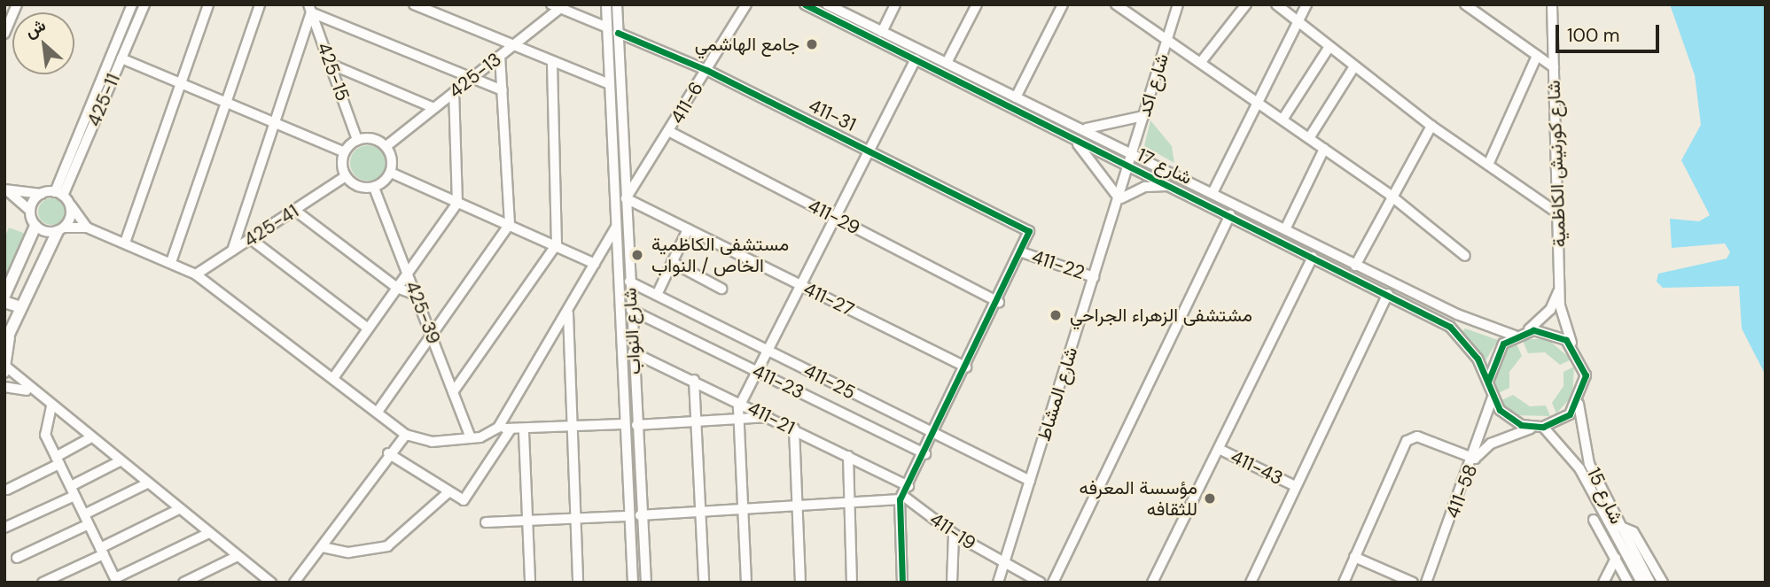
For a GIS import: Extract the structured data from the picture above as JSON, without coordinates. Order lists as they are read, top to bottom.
{
  "streets": {
    "street": [
      "425-15",
      "425-13",
      "شارع اكد",
      "425-11",
      "411-6",
      "411-31",
      "شارع كورنيش الكاظمية",
      "شارع 17",
      "411-29",
      "425-41",
      "411-22",
      "411-27",
      "425-39",
      "شارع النواب",
      "411-23",
      "411-25",
      "شارع المشاط",
      "411-21",
      "411-43",
      "411-58",
      "شارع 15",
      "411-19"
    ]
  },
  "crossings": [
    ["425-15", "425-13"],
    ["425-15", "425-41"],
    ["425-15", "425-39"],
    ["425-13", "425-41"],
    ["425-13", "425-39"],
    ["شارع اكد", "شارع 17"],
    ["شارع اكد", "شارع المشاط"],
    ["411-6", "411-31"],
    ["411-6", "411-29"],
    ["411-6", "411-27"],
    ["411-6", "شارع النواب"],
    ["411-31", "411-22"],
    ["411-31", "شارع النواب"],
    ["شارع كورنيش الكاظمية", "شارع 17"],
    ["شارع كورنيش الكاظمية", "411-58"],
    ["شارع كورنيش الكاظمية", "شارع 15"],
    ["شارع 17", "شارع المشاط"],
    ["شارع 17", "411-58"],
    ["شارع 17", "شارع 15"],
    ["425-41", "425-39"],
    ["411-22", "شارع المشاط"],
    ["411-27", "شارع النواب"],
    ["شارع النواب", "411-23"],
    ["شارع النواب", "411-25"],
    ["شارع النواب", "411-21"],
    ["411-25", "شارع المشاط"],
    ["شارع المشاط", "411-19"],
    ["411-58", "شارع 15"]
  ],
  "places": [
    "جامع الهاشمي",
    "مستشفى الكاظمية الخاص / النواب",
    "مشتشفى الزهراء الجراحي",
    "مؤسسة المعرفه للثقافه"
  ],
  "scale_bar": "100 m",
  "north": "top left"
}
